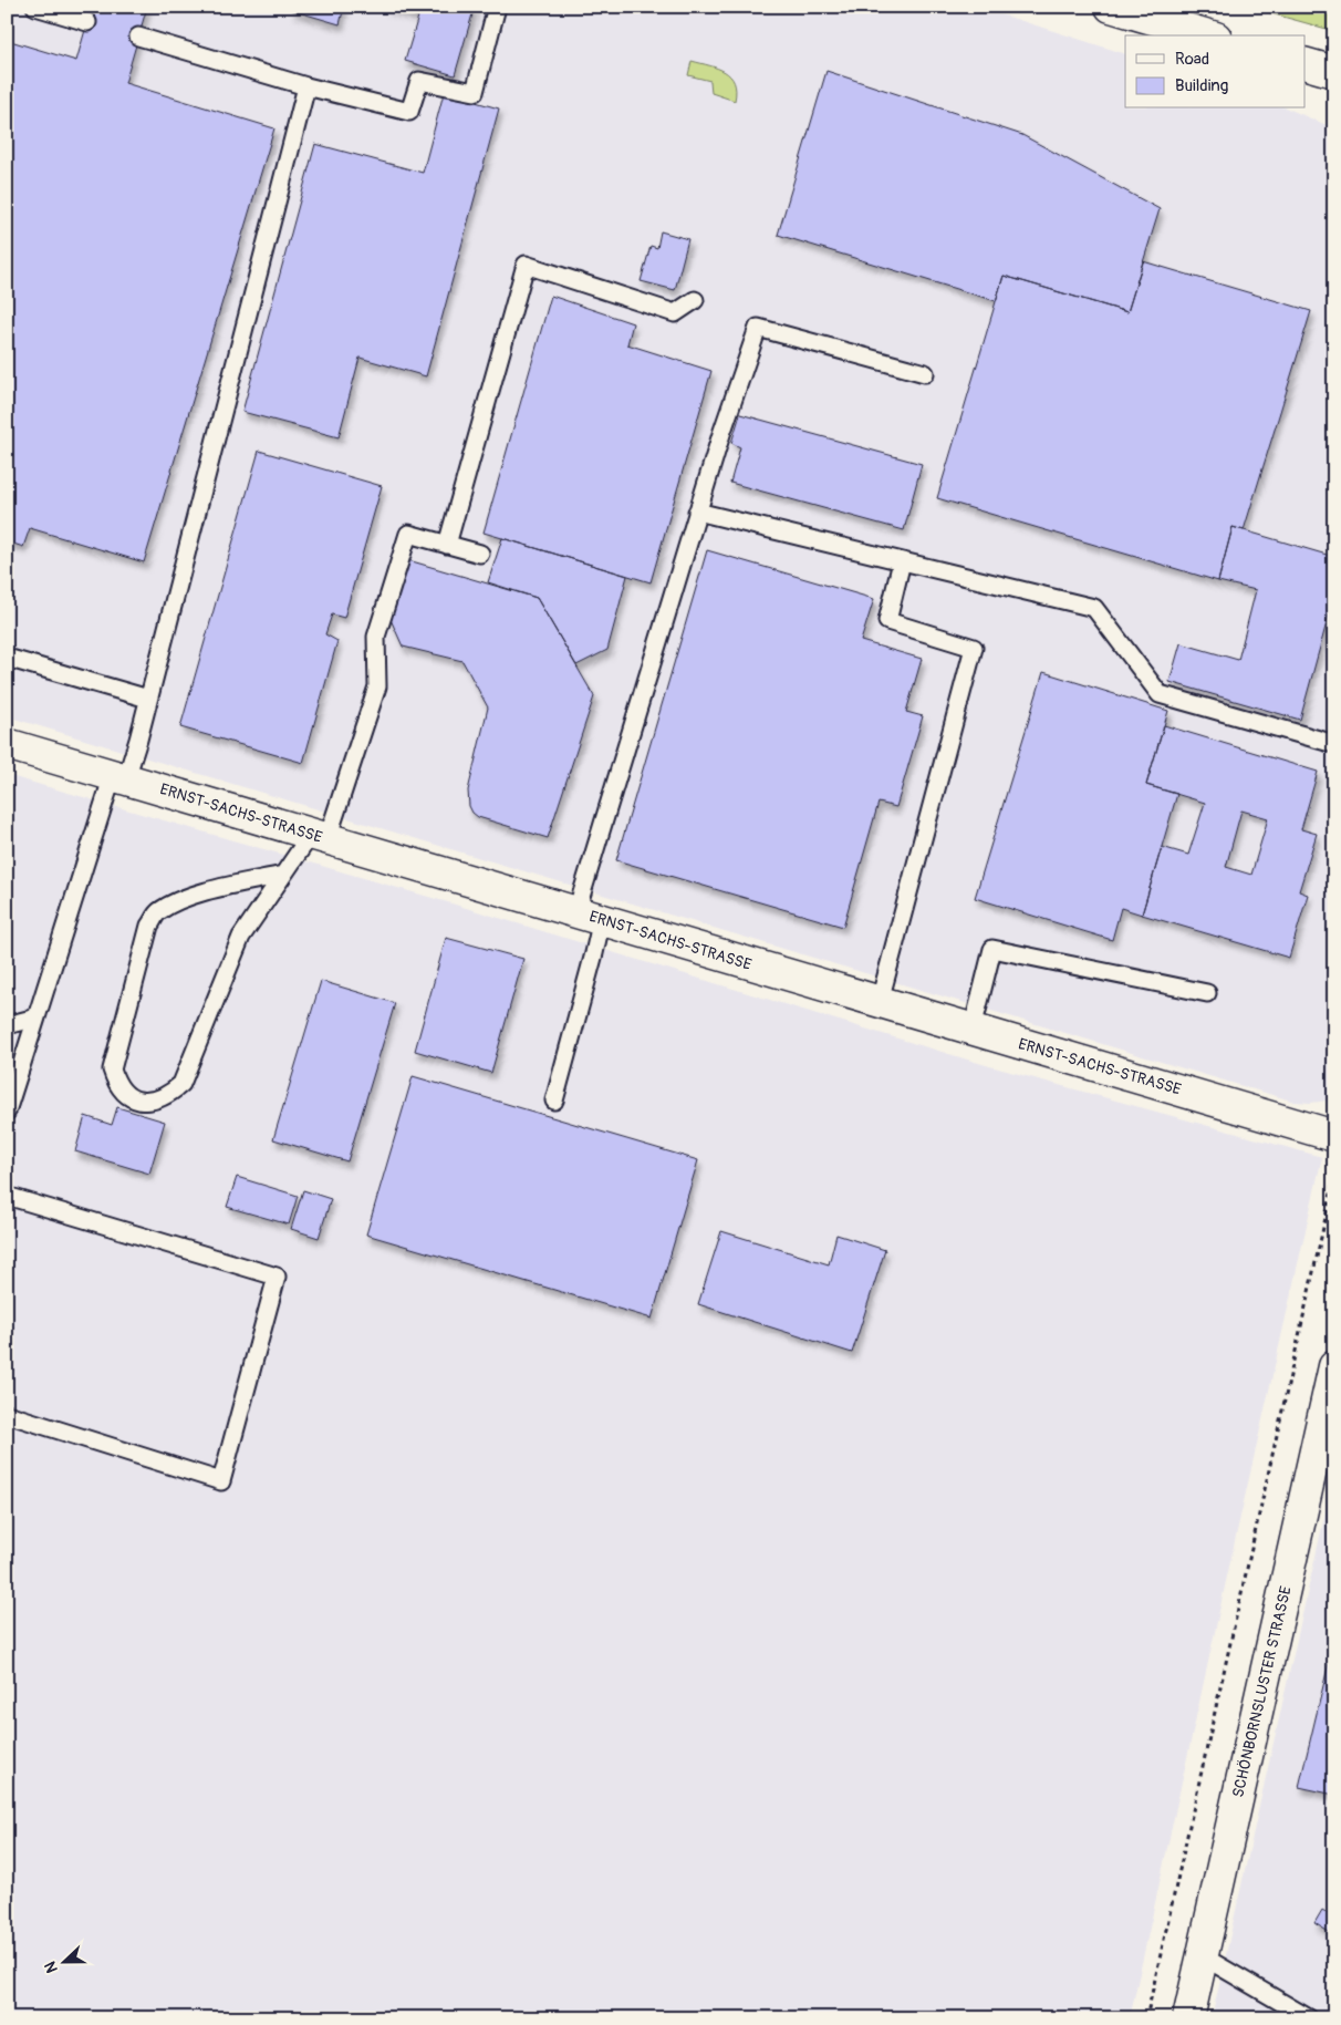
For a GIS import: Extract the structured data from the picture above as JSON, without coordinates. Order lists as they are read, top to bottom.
{
  "streets": {
    "street": ["ERNST-SACHS-STRASSE", "SCHÖNBORNSLUSTER STRASSE"]
  },
  "legend": ["Road", "Building"],
  "north": "left"
}
